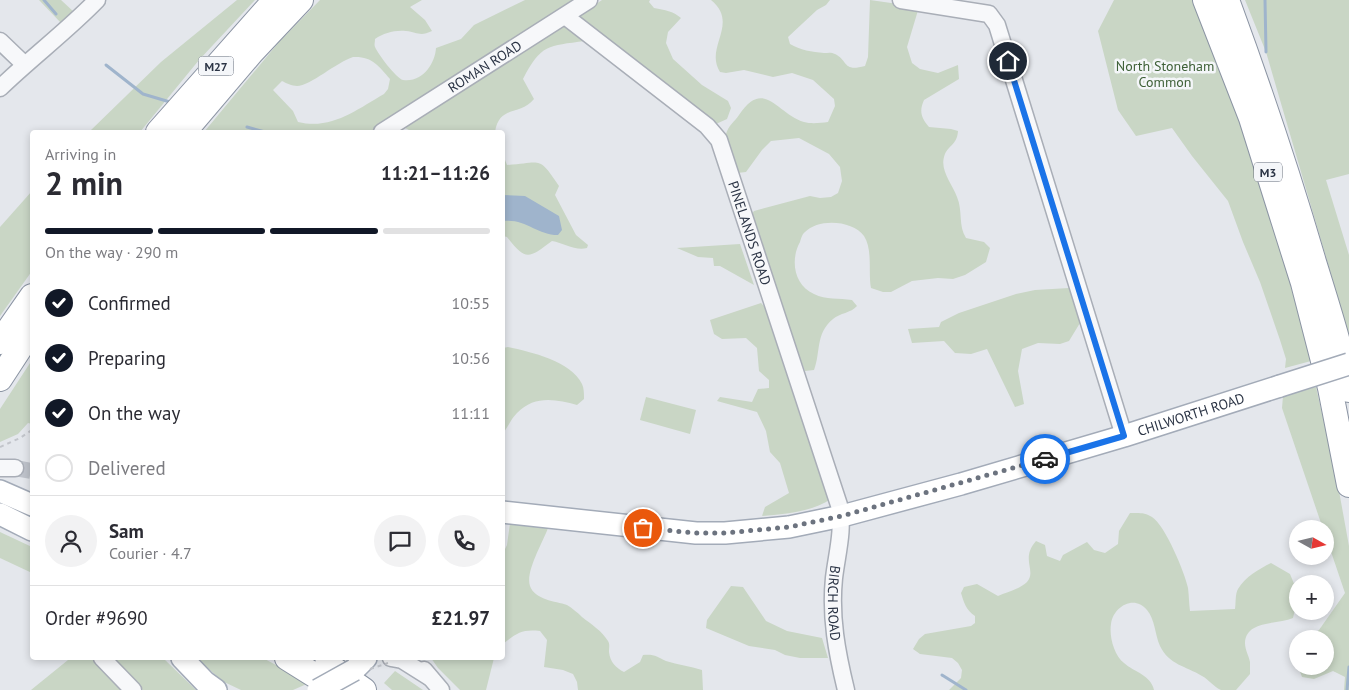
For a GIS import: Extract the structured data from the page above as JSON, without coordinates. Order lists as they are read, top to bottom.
{
  "streets": {
    "highway": ["M27", "M3"],
    "main road": ["CHILWORTH ROAD"],
    "street": ["ROMAN ROAD", "PINELANDS ROAD", "BIRCH ROAD"]
  },
  "crossings": [
    ["ROMAN ROAD", "PINELANDS ROAD"],
    ["PINELANDS ROAD", "CHILWORTH ROAD"],
    ["PINELANDS ROAD", "BIRCH ROAD"],
    ["CHILWORTH ROAD", "BIRCH ROAD"]
  ],
  "parks": ["North Stoneham Common"],
  "north": "right",
  "page": {
    "heading": ["2 min", "Arriving in", "11:21–11:26"],
    "panel": [
      "Sam",
      "Courier · 4.7",
      "Order #9690",
      "£21.97"
    ],
    "bar": "On the way · 290 m",
    "list": [
      ["Confirmed", "10:55"],
      ["Preparing", "10:56"],
      ["On the way", "11:11"],
      "Delivered"
    ],
    "map_buttons": ["+", "−"]
  }
}
